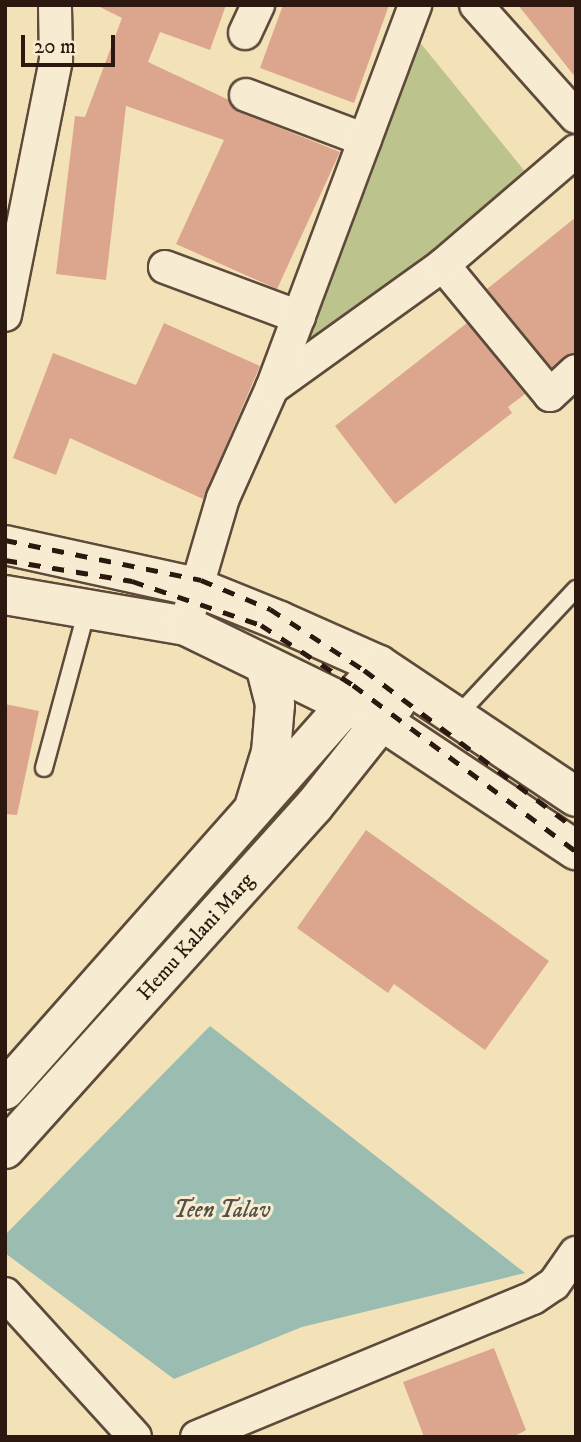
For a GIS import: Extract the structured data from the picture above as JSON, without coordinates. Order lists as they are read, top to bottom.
{
  "streets": {
    "main road": ["Hemu Kalani Marg"]
  },
  "water": ["Teen Talav"],
  "scale_bar": "20 m"
}
